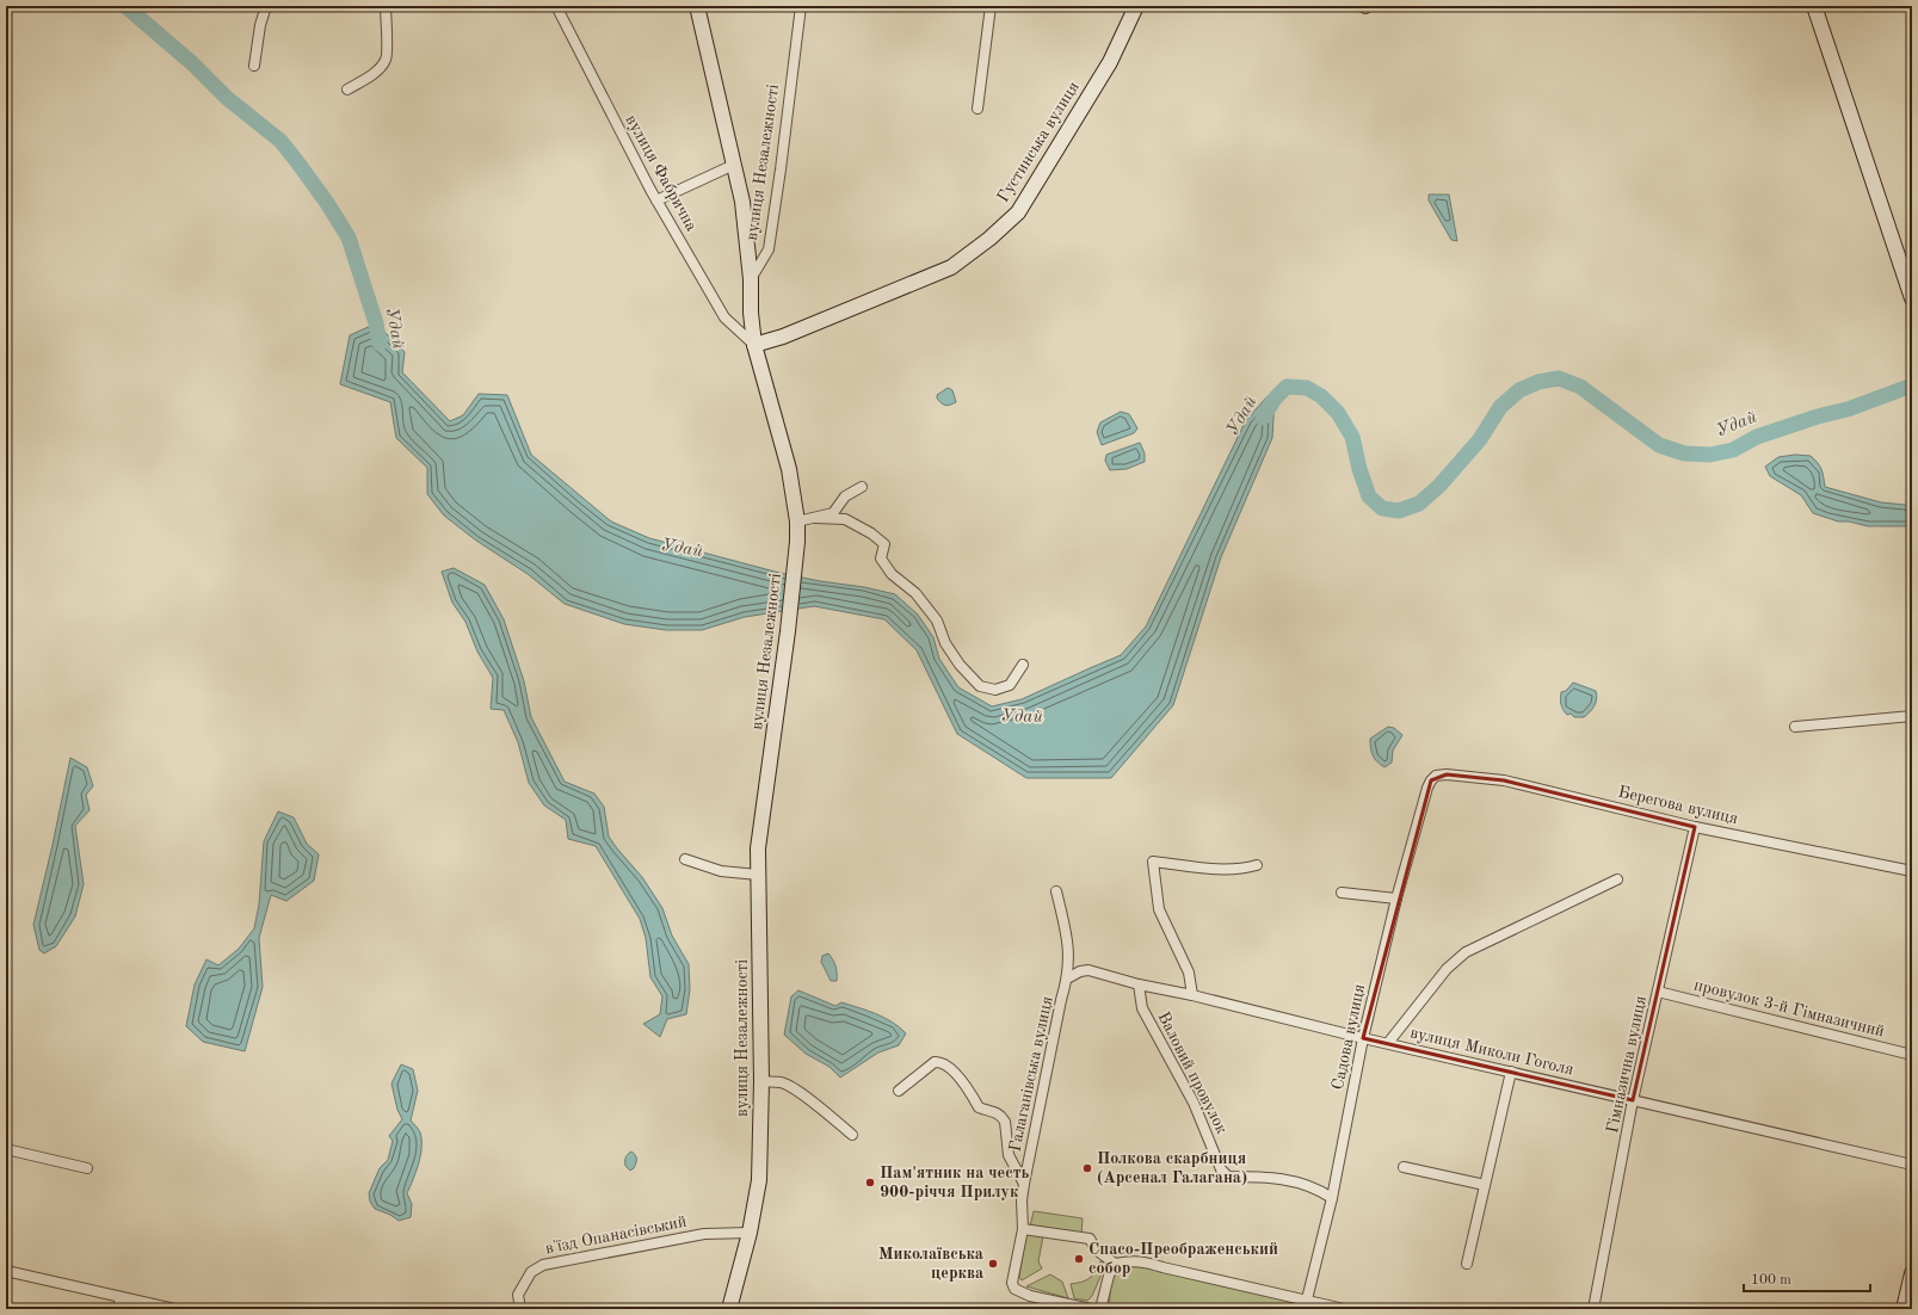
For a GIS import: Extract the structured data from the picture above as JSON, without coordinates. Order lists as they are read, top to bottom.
{
  "streets": {
    "main road": ["Густинська вулиця", "вулиця Незалежності"],
    "street": [
      "вулиця Фабрична",
      "Берегова вулиця",
      "провулок 3-й Гімназичний",
      "Садова вулиця",
      "вулиця Миколи Гоголя",
      "Гімназична вулиця",
      "Валовий провулок",
      "Галаганівська вулиця",
      "в'їзд Опанасівський"
    ]
  },
  "crossings": [
    ["Густинська вулиця", "вулиця Незалежності"],
    ["Густинська вулиця", "вулиця Фабрична"],
    ["вулиця Незалежності", "вулиця Фабрична"],
    ["вулиця Незалежності", "в'їзд Опанасівський"],
    ["Берегова вулиця", "Садова вулиця"],
    ["Берегова вулиця", "Гімназична вулиця"],
    ["провулок 3-й Гімназичний", "Гімназична вулиця"],
    ["Садова вулиця", "вулиця Миколи Гоголя"],
    ["Садова вулиця", "Валовий провулок"],
    ["вулиця Миколи Гоголя", "Гімназична вулиця"],
    ["вулиця Миколи Гоголя", "Валовий провулок"],
    ["вулиця Миколи Гоголя", "Галаганівська вулиця"]
  ],
  "water": ["Удай"],
  "places": [
    "Полкова скарбниця (Арсенал Галагана)",
    "Пам'ятник на честь 900-річчя Прилук",
    "Спасо-Преображенський собор",
    "Миколаївська церква"
  ],
  "scale_bar": "100 m"
}
